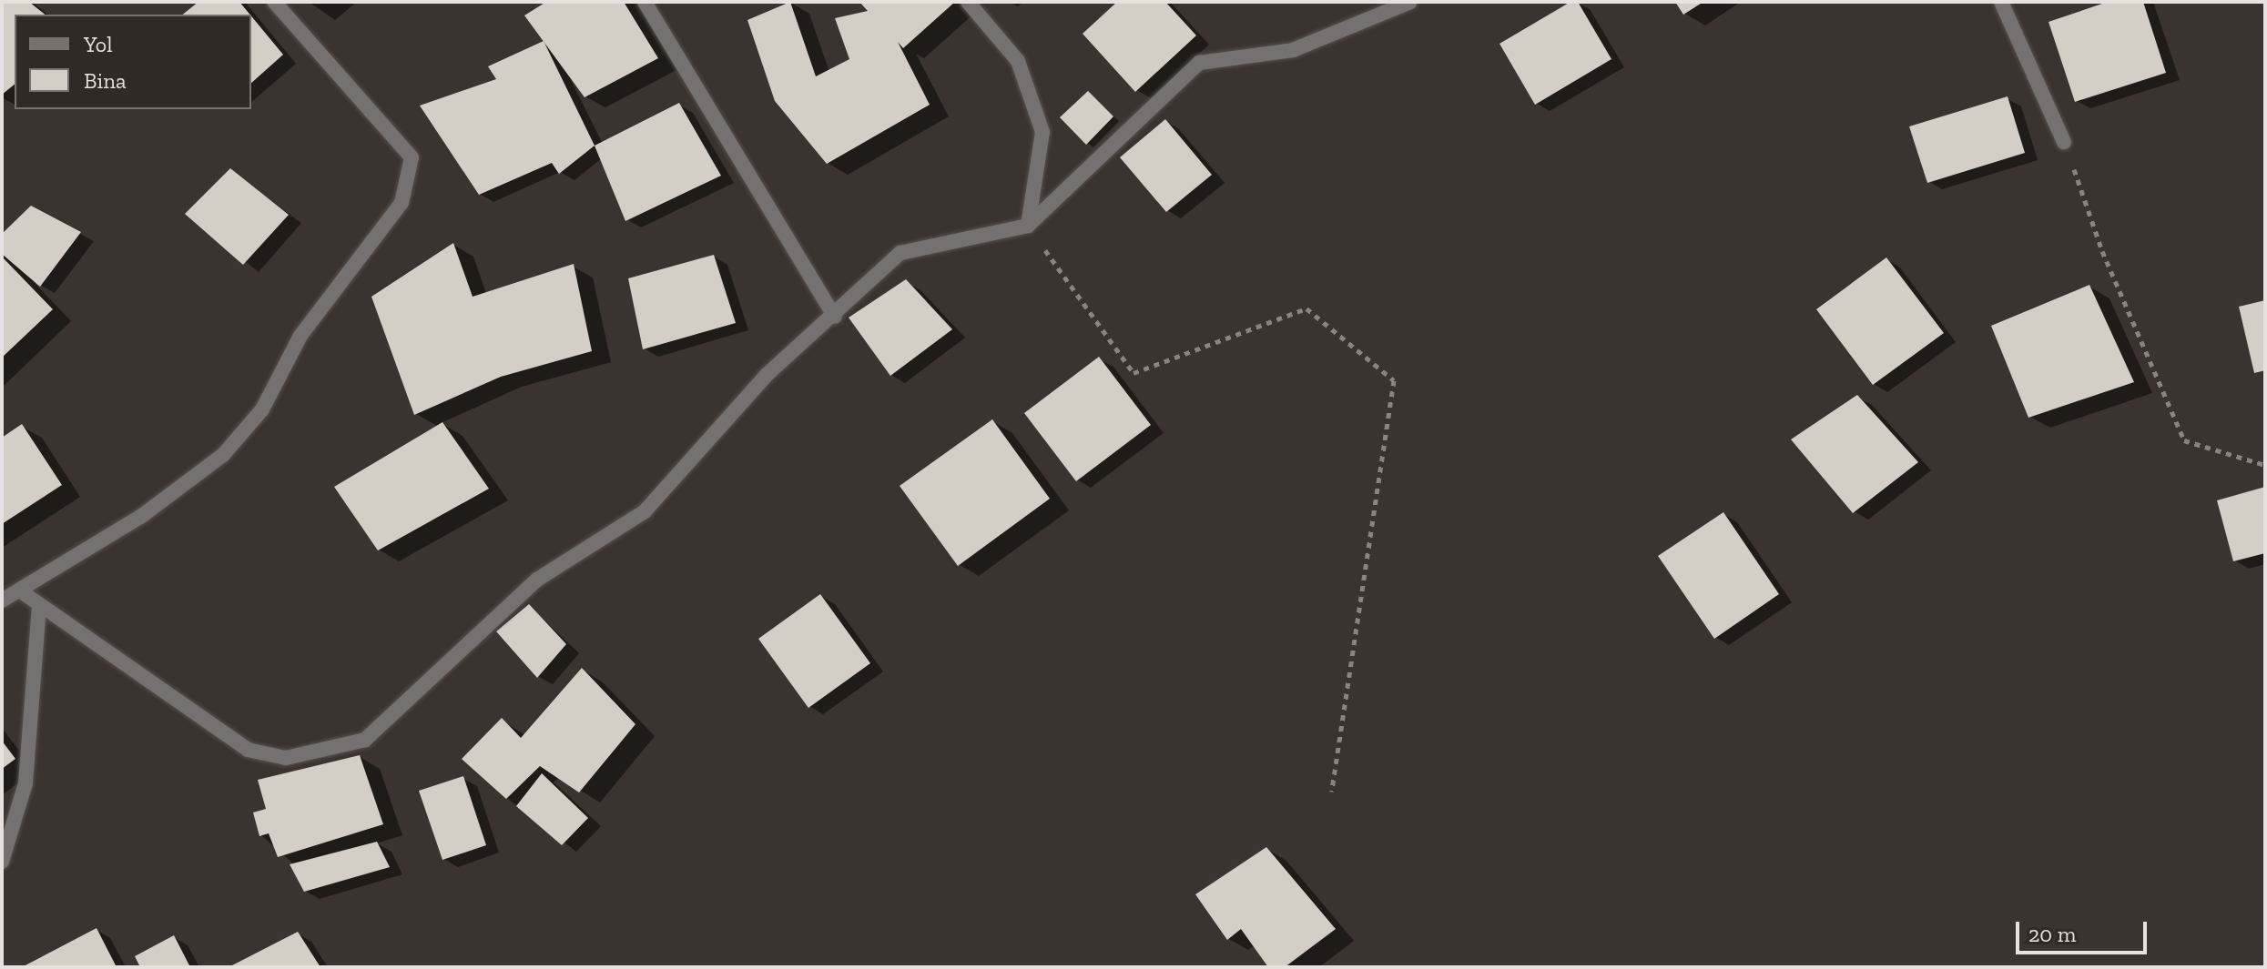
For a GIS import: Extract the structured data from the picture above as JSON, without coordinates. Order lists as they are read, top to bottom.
{
  "legend": ["Yol", "Bina"],
  "scale_bar": "20 m"
}
